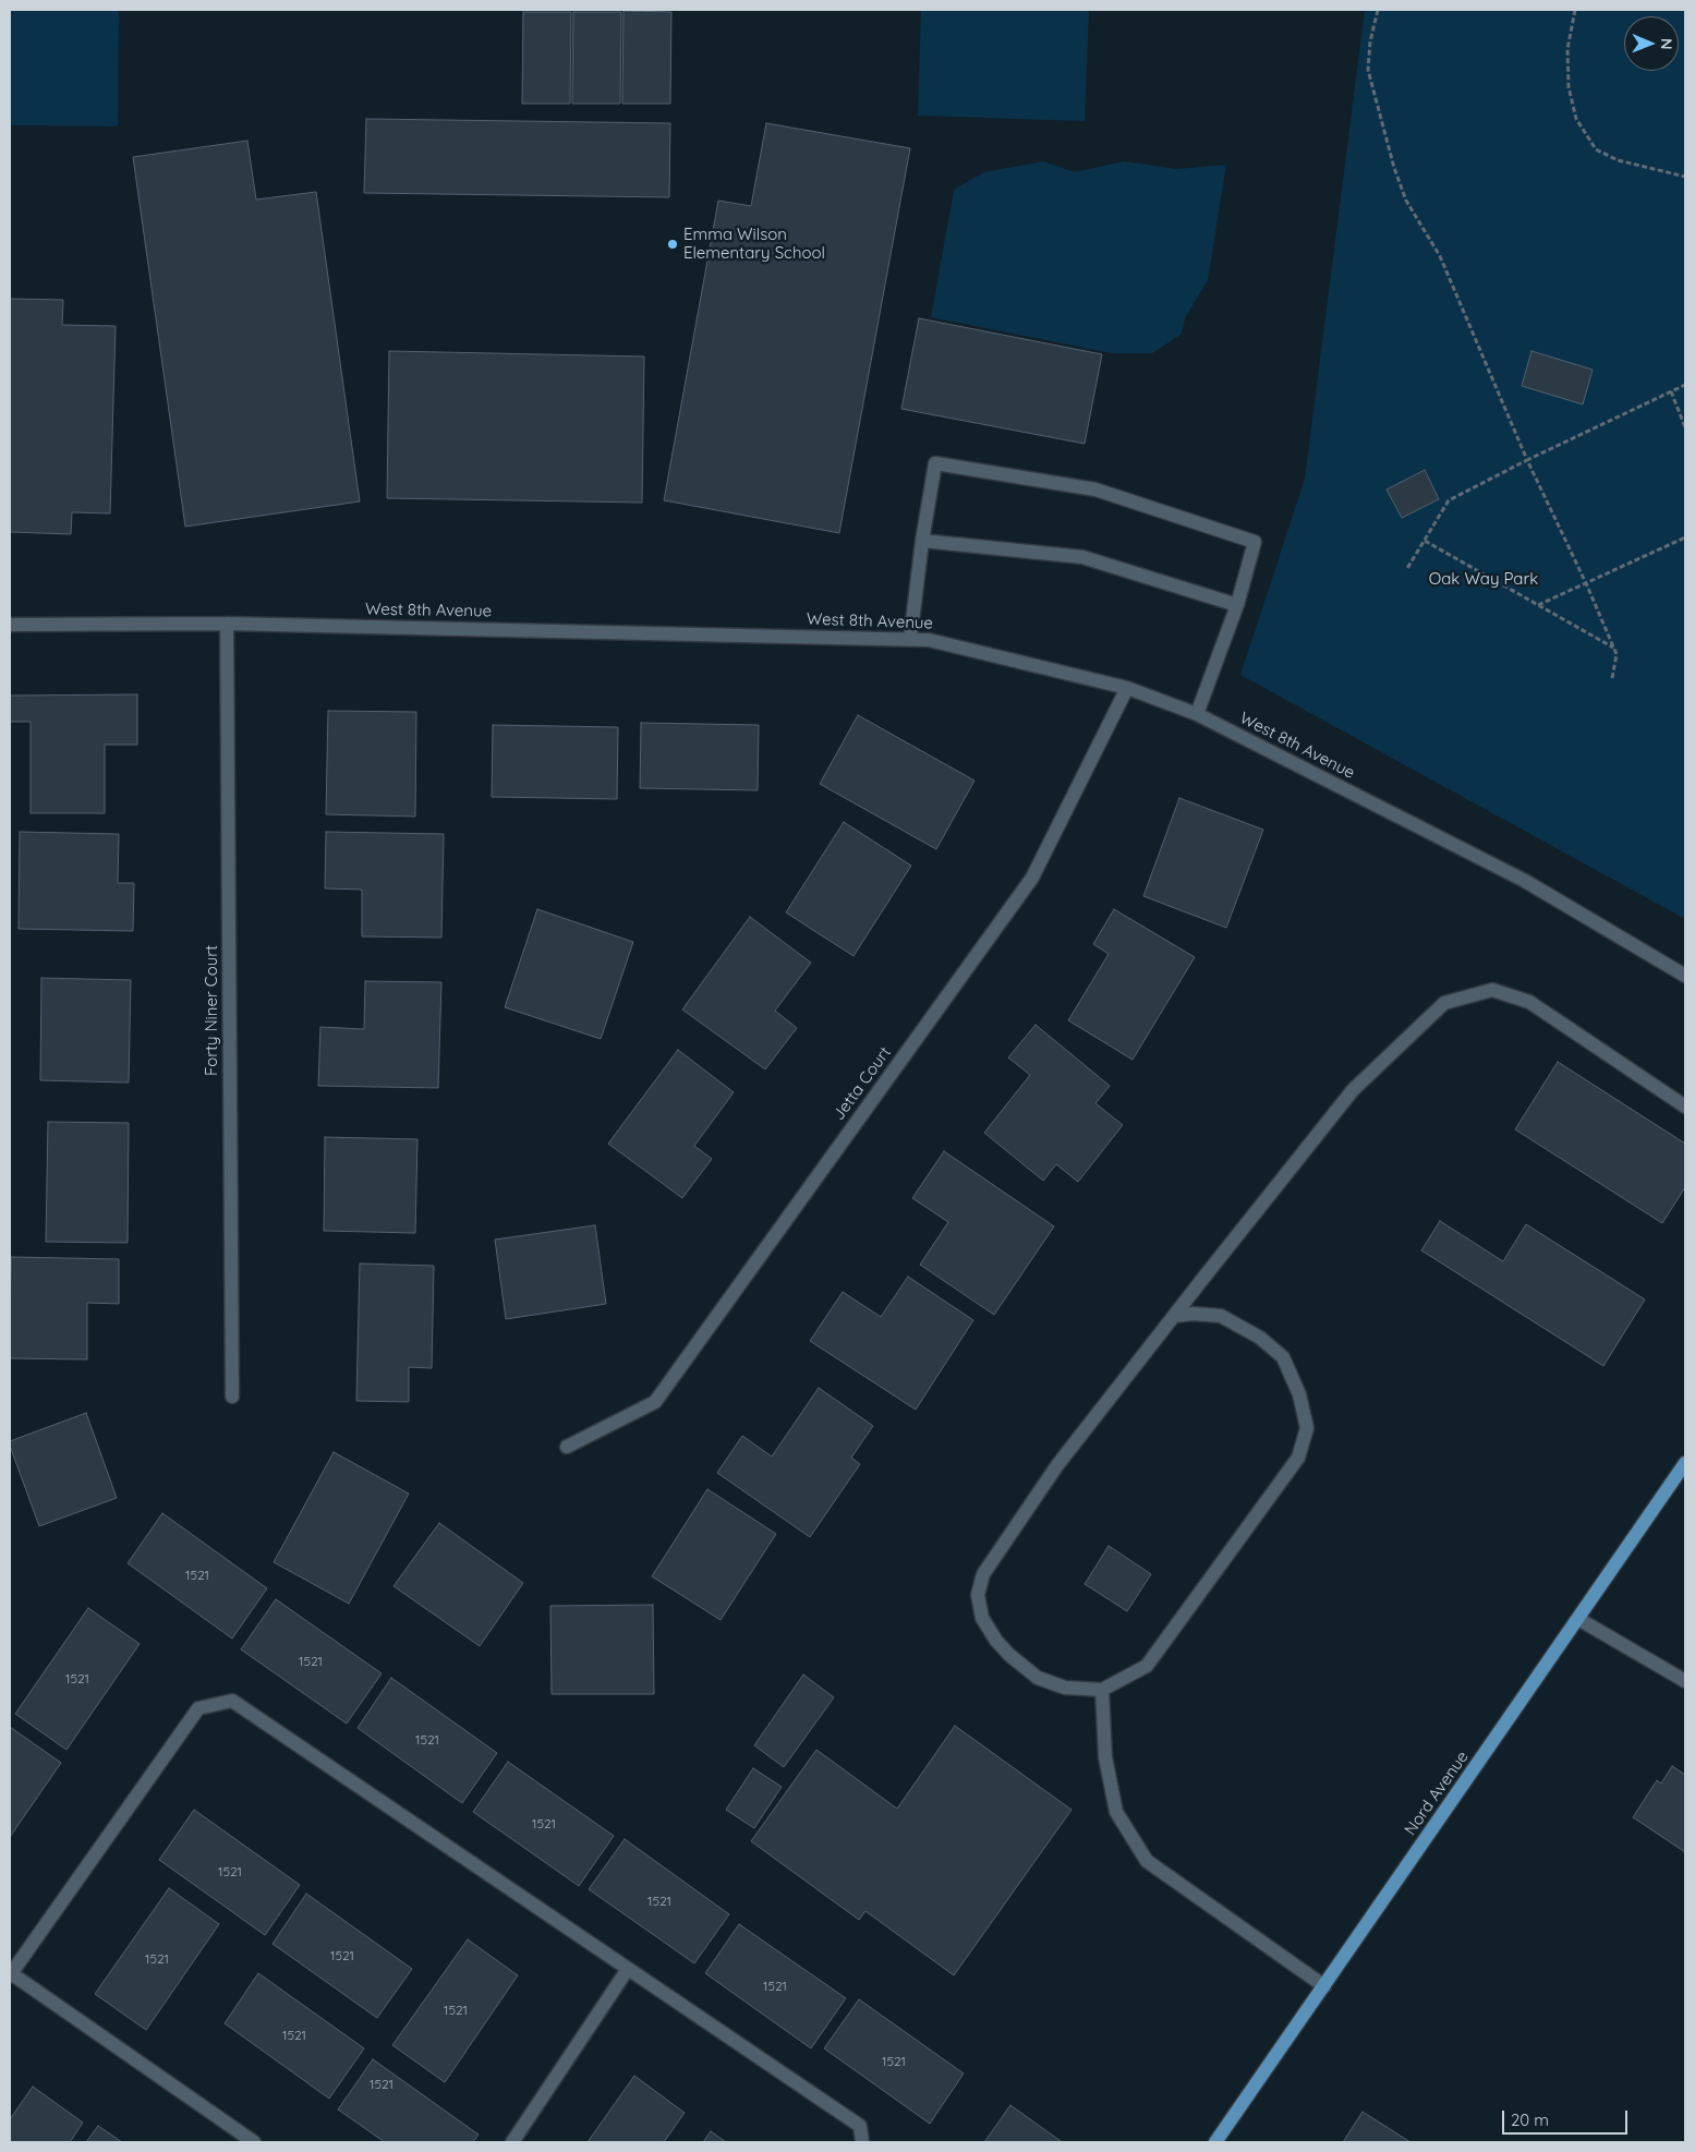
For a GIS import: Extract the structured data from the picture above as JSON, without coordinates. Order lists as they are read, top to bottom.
{
  "streets": {
    "main road": ["Nord Avenue"],
    "street": ["West 8th Avenue", "Forty Niner Court", "Jetta Court"]
  },
  "crossings": [
    ["West 8th Avenue", "Forty Niner Court"],
    ["West 8th Avenue", "Jetta Court"]
  ],
  "parks": ["Oak Way Park"],
  "places": ["Emma Wilson Elementary School"],
  "house_numbers": [
    "1521",
    "1521",
    "1521",
    "1521",
    "1521",
    "1521",
    "1521",
    "1521",
    "1521",
    "1521",
    "1521",
    "1521",
    "1521",
    "1521"
  ],
  "scale_bar": "20 m",
  "north": "right"
}
